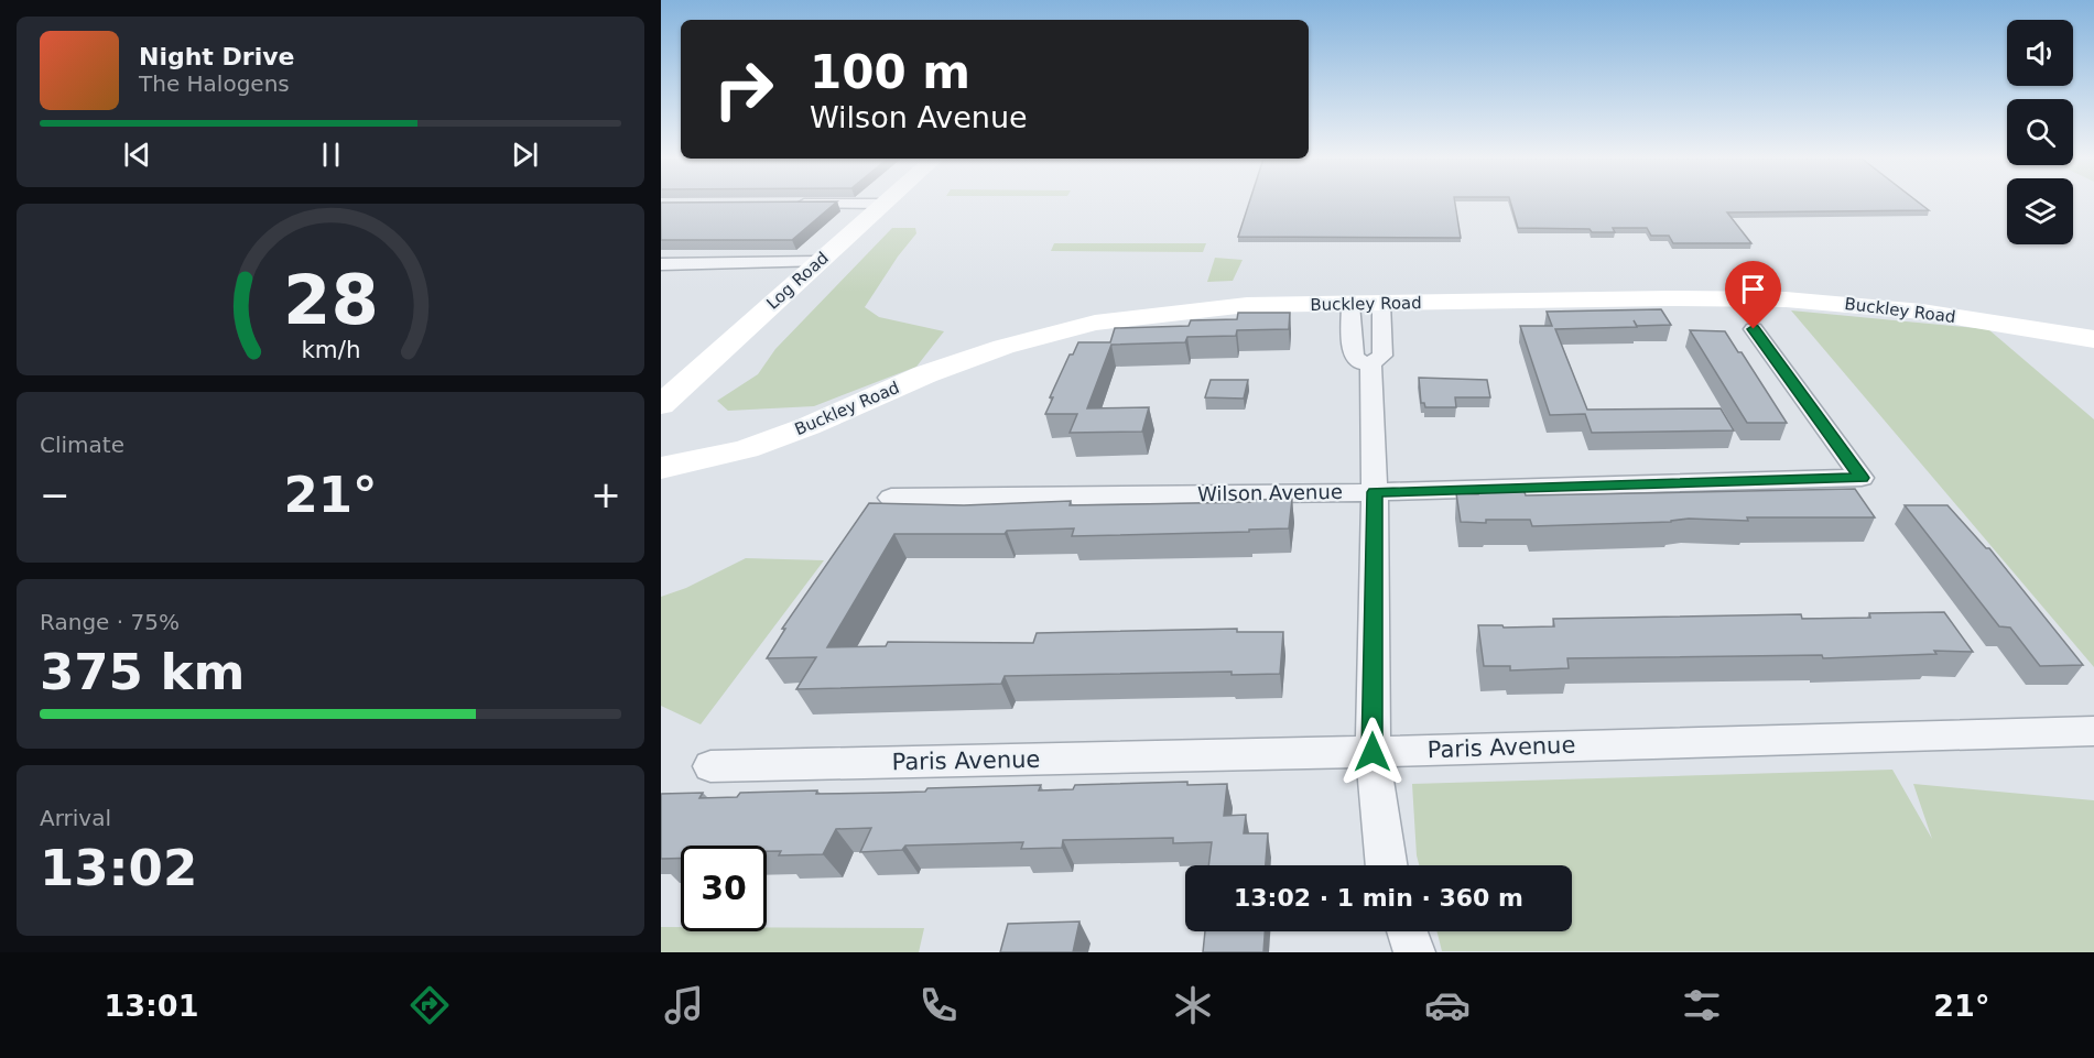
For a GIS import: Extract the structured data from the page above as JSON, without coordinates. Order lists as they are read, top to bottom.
{
  "streets": {
    "street": [
      "Log Road",
      "Buckley Road",
      "Wilson Avenue",
      "Paris Avenue"
    ]
  },
  "page": {
    "turn": ["100 m", "Wilson Avenue"],
    "song": ["Night Drive", "The Halogens"],
    "tile": [
      "Climate",
      ["Range · 75%", "375 km"],
      ["Arrival", "13:02"]
    ],
    "heat": ["−", "21°", "+"],
    "limit": "30",
    "trip": "13:02 · 1 min · 360 m",
    "tabs": ["13:01", "21°"],
    "gauge": ["28", "km/h"]
  }
}
